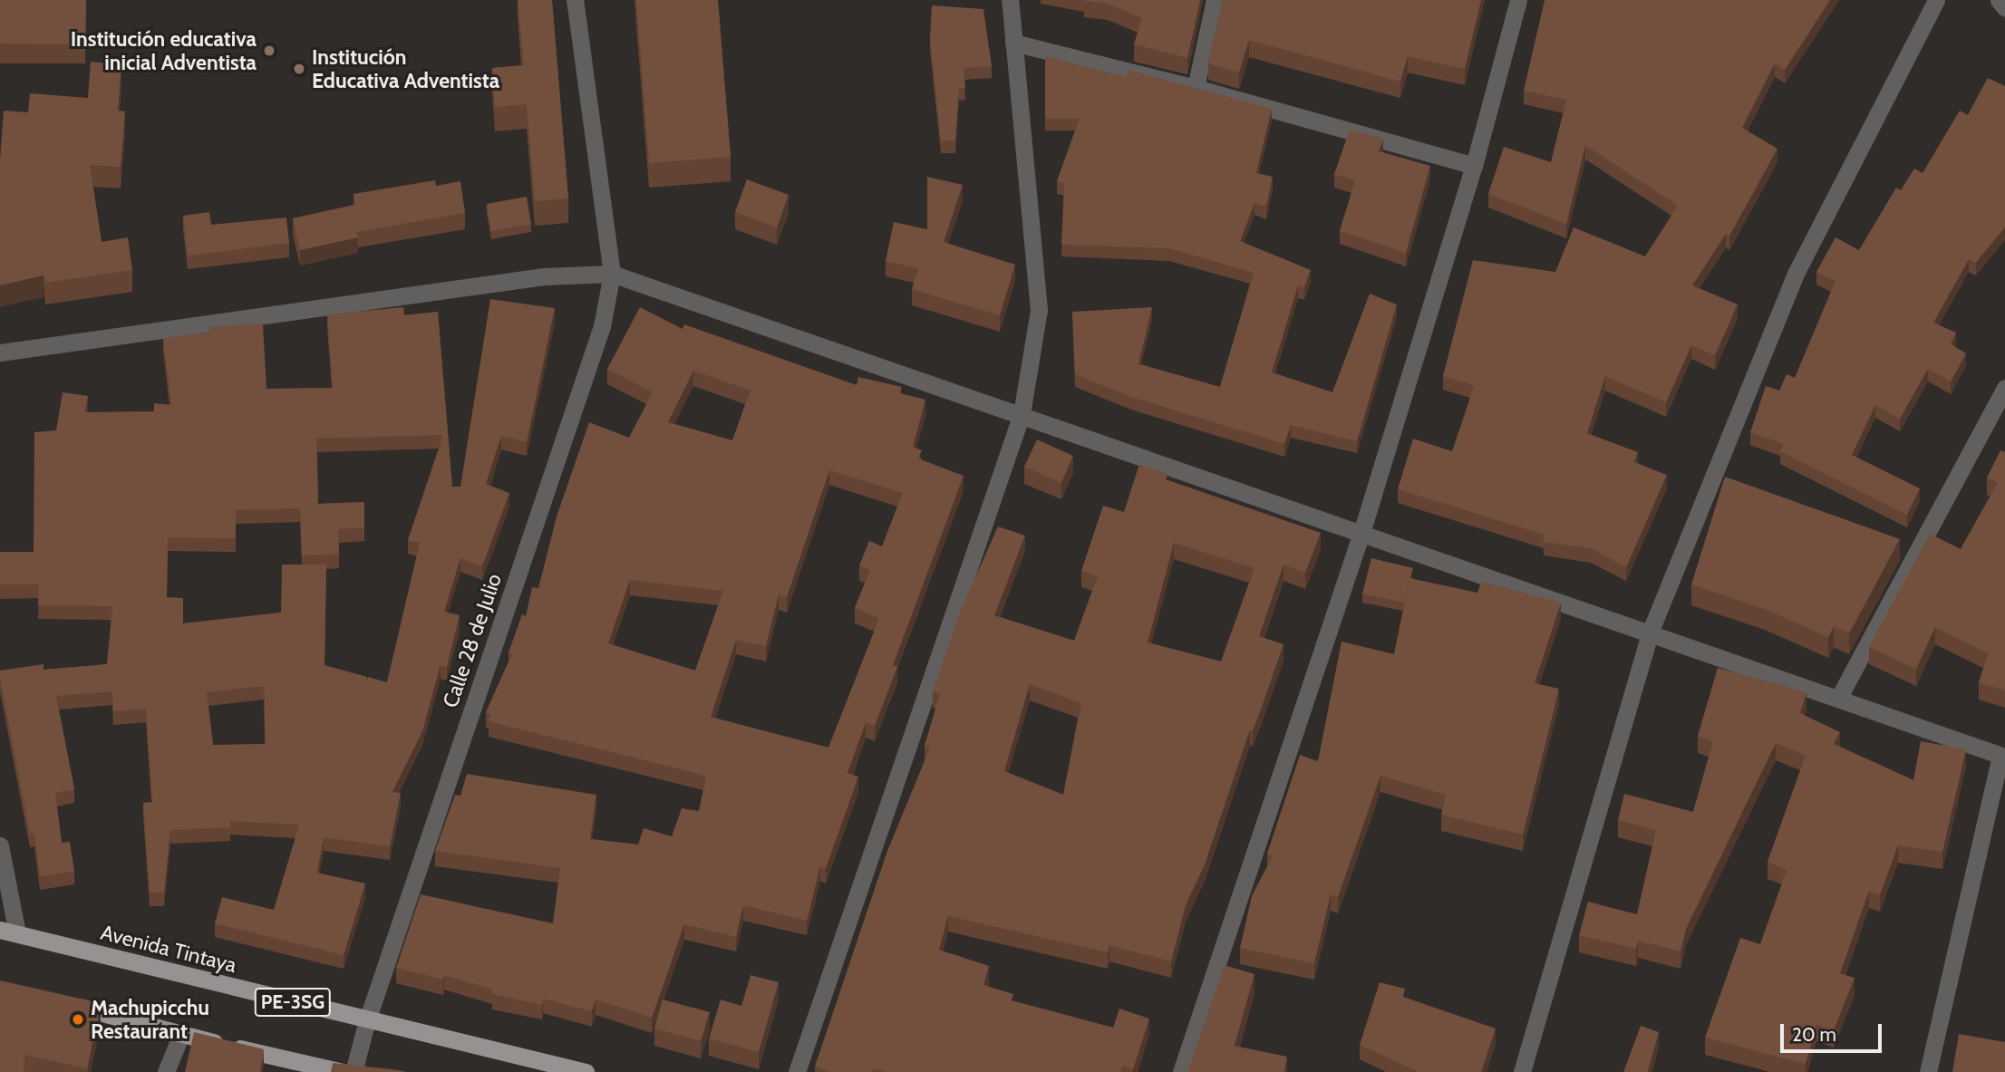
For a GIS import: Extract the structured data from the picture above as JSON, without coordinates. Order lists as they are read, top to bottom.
{
  "streets": {
    "main road": ["Avenida Tintaya", "PE-3SG"],
    "street": ["Calle 28 de Julio"]
  },
  "crossings": [
    ["Calle 28 de Julio", "Avenida Tintaya"]
  ],
  "places": ["Institución educativa inicial Adventista", "Institución Educativa Adventista", "Machupicchu Restaurant"],
  "scale_bar": "20 m"
}
